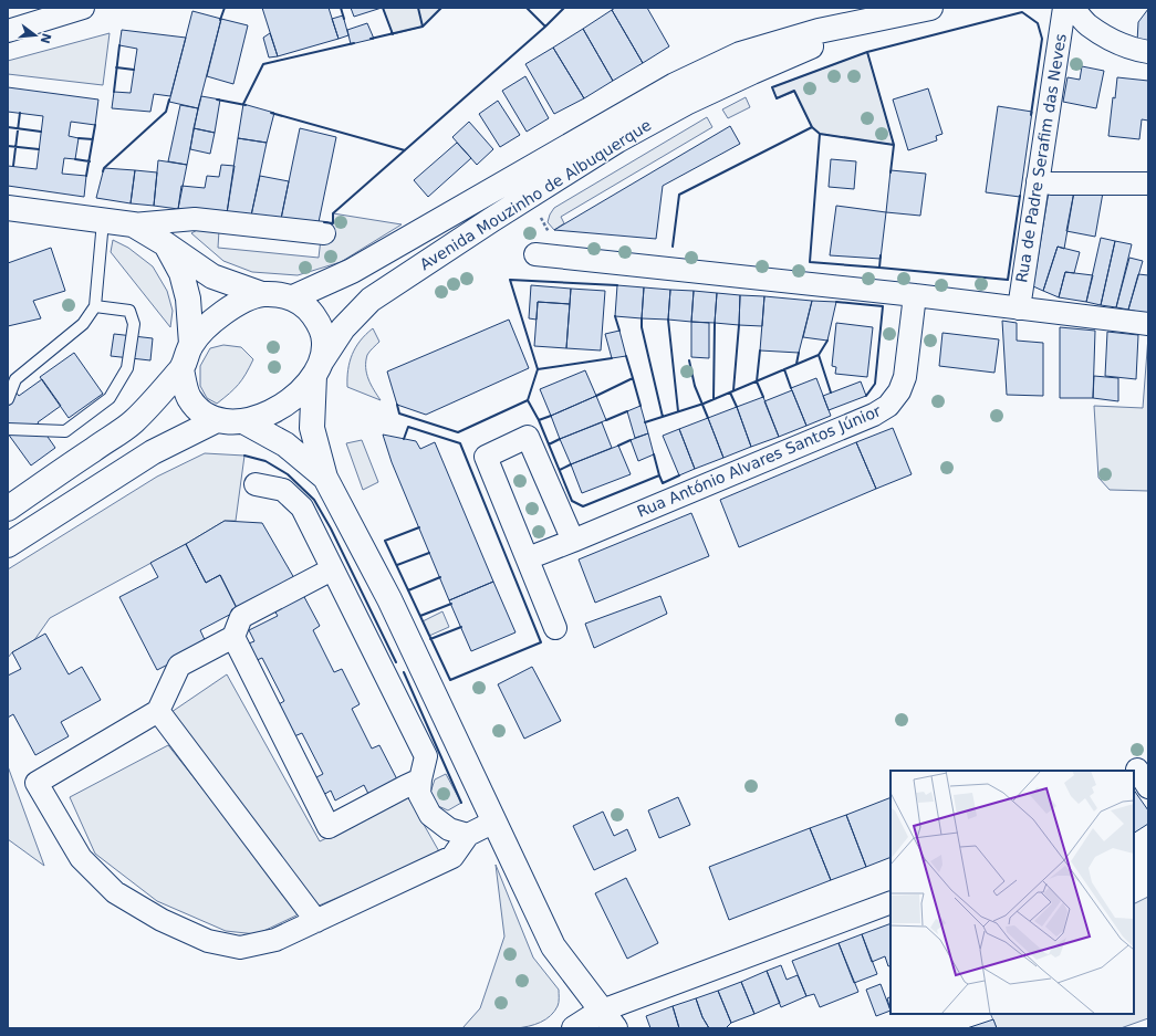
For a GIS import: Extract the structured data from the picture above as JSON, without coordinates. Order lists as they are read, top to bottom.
{
  "streets": {
    "main road": ["Avenida Mouzinho de Albuquerque"],
    "street": ["Rua de Padre Serafim das Neves", "Rua António Alvares Santos Júnior"]
  },
  "north": "right"
}
